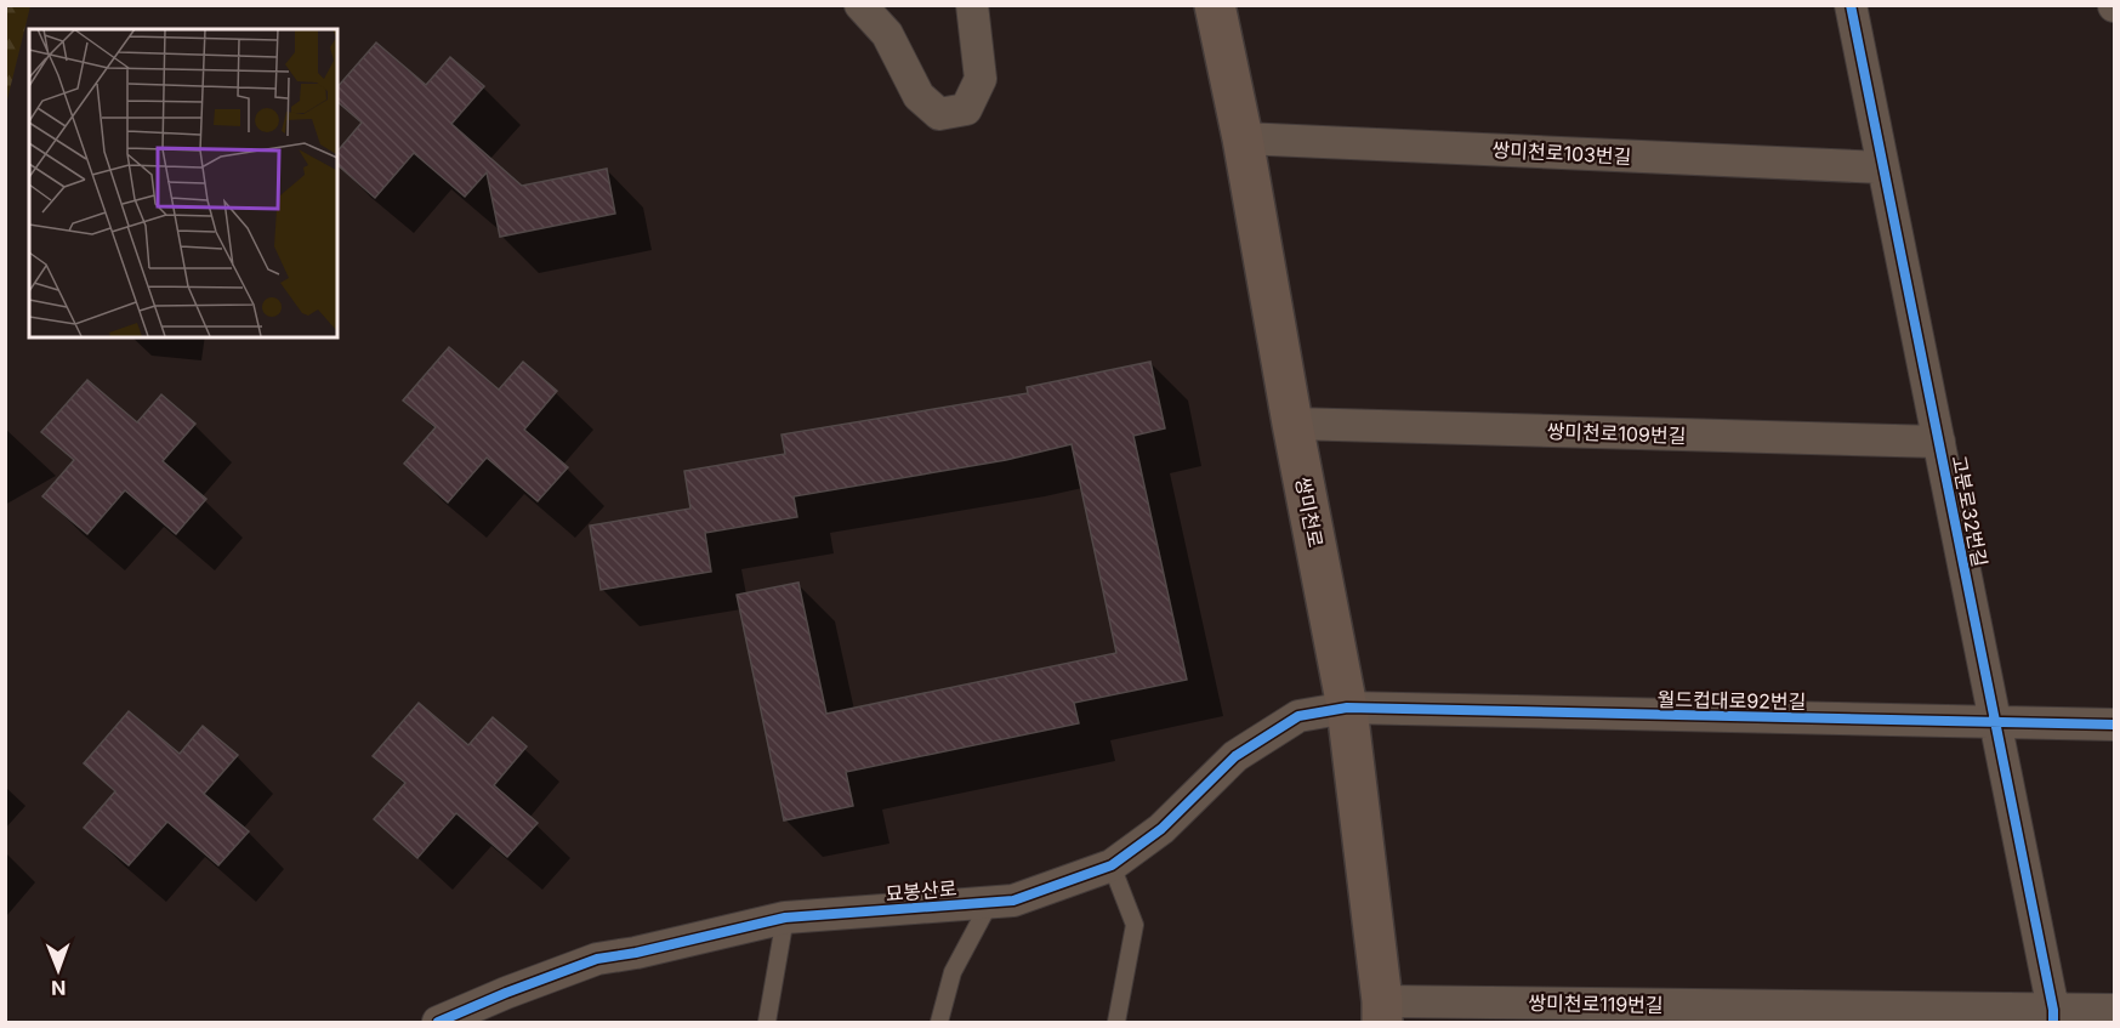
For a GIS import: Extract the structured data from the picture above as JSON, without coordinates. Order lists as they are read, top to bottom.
{
  "streets": {
    "street": [
      "쌍미천로103번길",
      "쌍미천로109번길",
      "고분로32번길",
      "쌍미천로",
      "월드컵대로92번길",
      "묘봉산로",
      "쌍미천로119번길"
    ]
  },
  "crossings": [
    ["쌍미천로103번길", "고분로32번길"],
    ["쌍미천로103번길", "쌍미천로"],
    ["쌍미천로109번길", "고분로32번길"],
    ["쌍미천로109번길", "쌍미천로"],
    ["고분로32번길", "월드컵대로92번길"],
    ["고분로32번길", "쌍미천로119번길"],
    ["쌍미천로", "월드컵대로92번길"],
    ["쌍미천로", "묘봉산로"],
    ["쌍미천로", "쌍미천로119번길"],
    ["월드컵대로92번길", "묘봉산로"]
  ],
  "north": "bottom"
}
